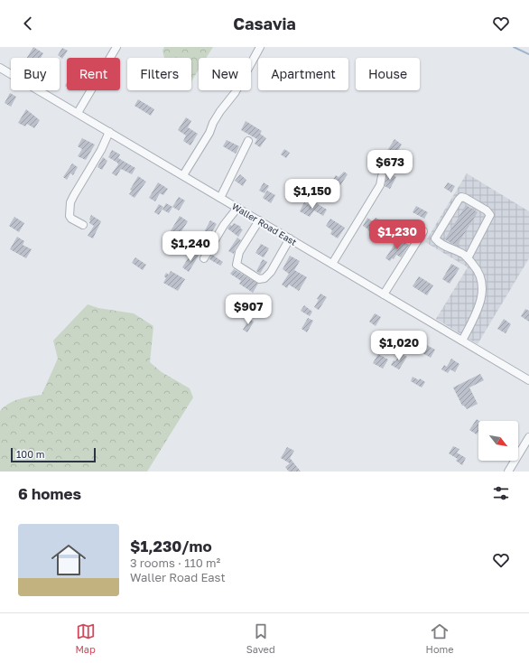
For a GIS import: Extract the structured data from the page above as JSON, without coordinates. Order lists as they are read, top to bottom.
{
  "streets": {
    "street": ["Waller Road East"]
  },
  "scale_bar": "100 m",
  "north": "bottom right",
  "page": {
    "header": "Casavia",
    "chip": [
      "Buy",
      "Rent",
      "Filters",
      "New",
      "Apartment",
      "House"
    ],
    "price": [
      "$673",
      "$1,150",
      "$1,230",
      "$1,240",
      "$907",
      "$1,020"
    ],
    "scale": "100 m",
    "heading": "6 homes",
    "list": [
      {
        "name": "$1,230/mo",
        "note": "3 rooms · 110 m² · Waller Road East"
      }
    ],
    "tabs": ["Map", "Saved", "Home"]
  }
}
